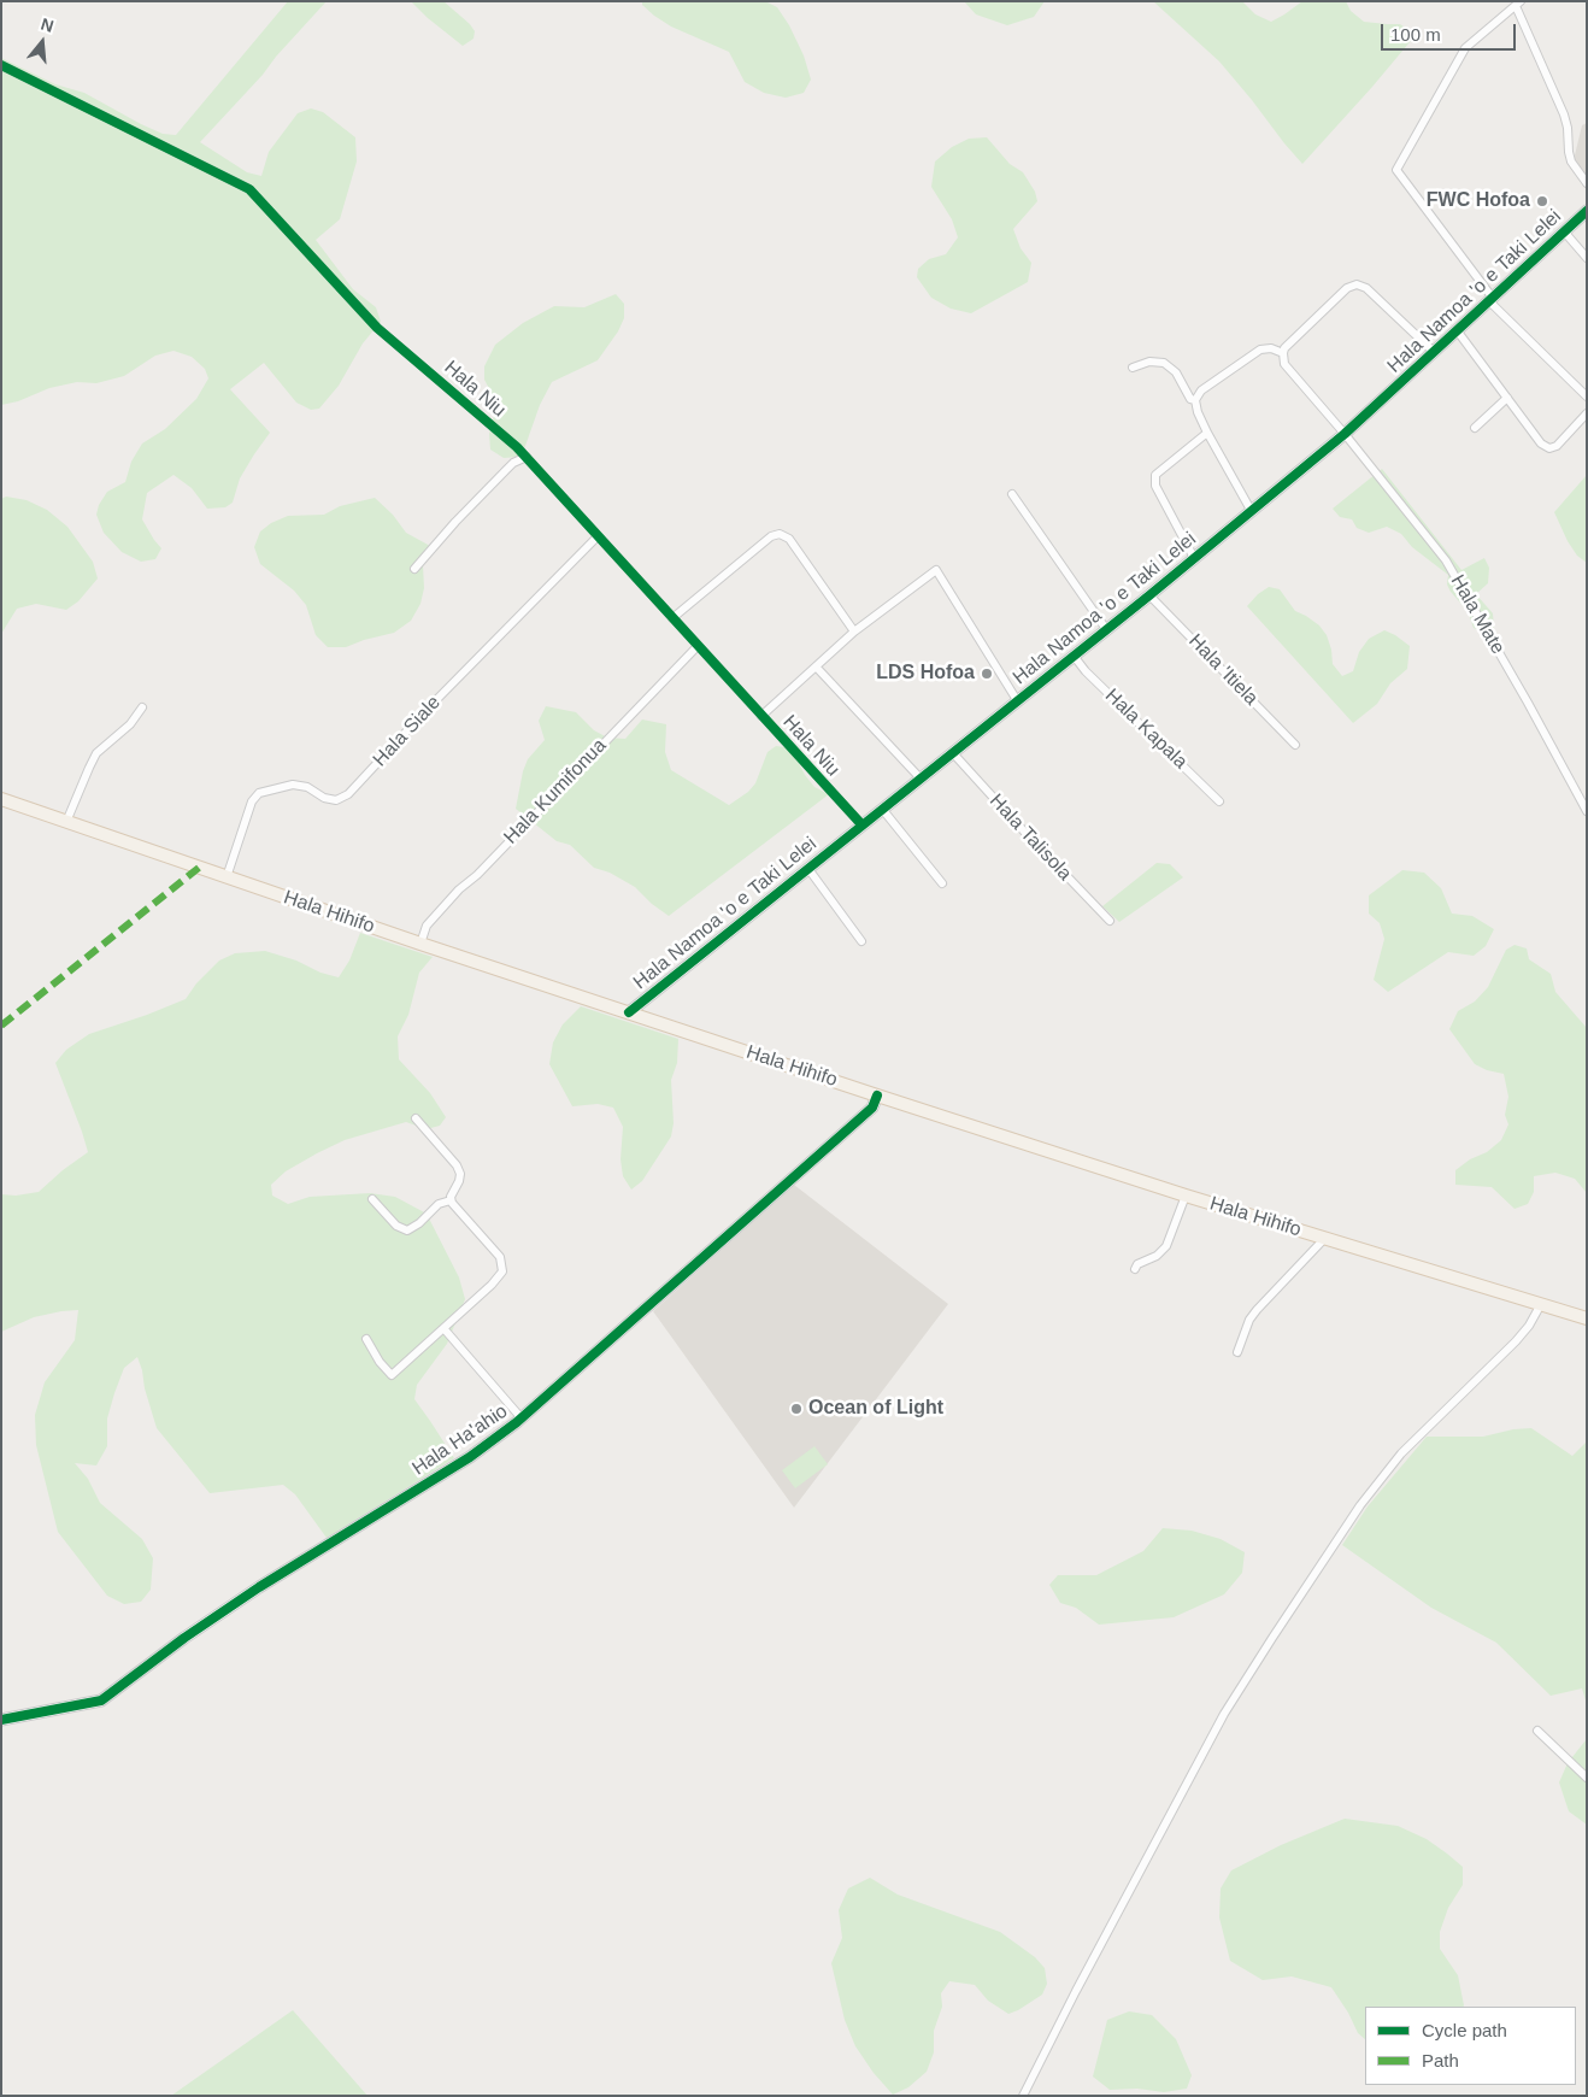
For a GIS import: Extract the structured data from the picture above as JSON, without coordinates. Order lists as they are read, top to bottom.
{
  "streets": {
    "main road": ["Hala Hihifo"],
    "street": [
      "Hala Namoa 'o e Taki Lelei",
      "Hala Niu",
      "Hala Mate",
      "Hala 'Itiela",
      "Hala Kapala",
      "Hala Siale",
      "Hala Kumifonua",
      "Hala Talisola",
      "Hala Ha'ahio"
    ]
  },
  "crossings": [
    ["Hala Namoa 'o e Taki Lelei", "Hala Niu"],
    ["Hala Namoa 'o e Taki Lelei", "Hala Mate"],
    ["Hala Namoa 'o e Taki Lelei", "Hala 'Itiela"],
    ["Hala Namoa 'o e Taki Lelei", "Hala Kapala"],
    ["Hala Namoa 'o e Taki Lelei", "Hala Talisola"],
    ["Hala Namoa 'o e Taki Lelei", "Hala Hihifo"],
    ["Hala Niu", "Hala Siale"],
    ["Hala Niu", "Hala Kumifonua"],
    ["Hala Siale", "Hala Hihifo"],
    ["Hala Kumifonua", "Hala Hihifo"],
    ["Hala Hihifo", "Hala Ha'ahio"]
  ],
  "places": ["FWC Hofoa", "LDS Hofoa", "Ocean of Light"],
  "legend": ["Cycle path", "Path"],
  "scale_bar": "100 m",
  "north": "top"
}
